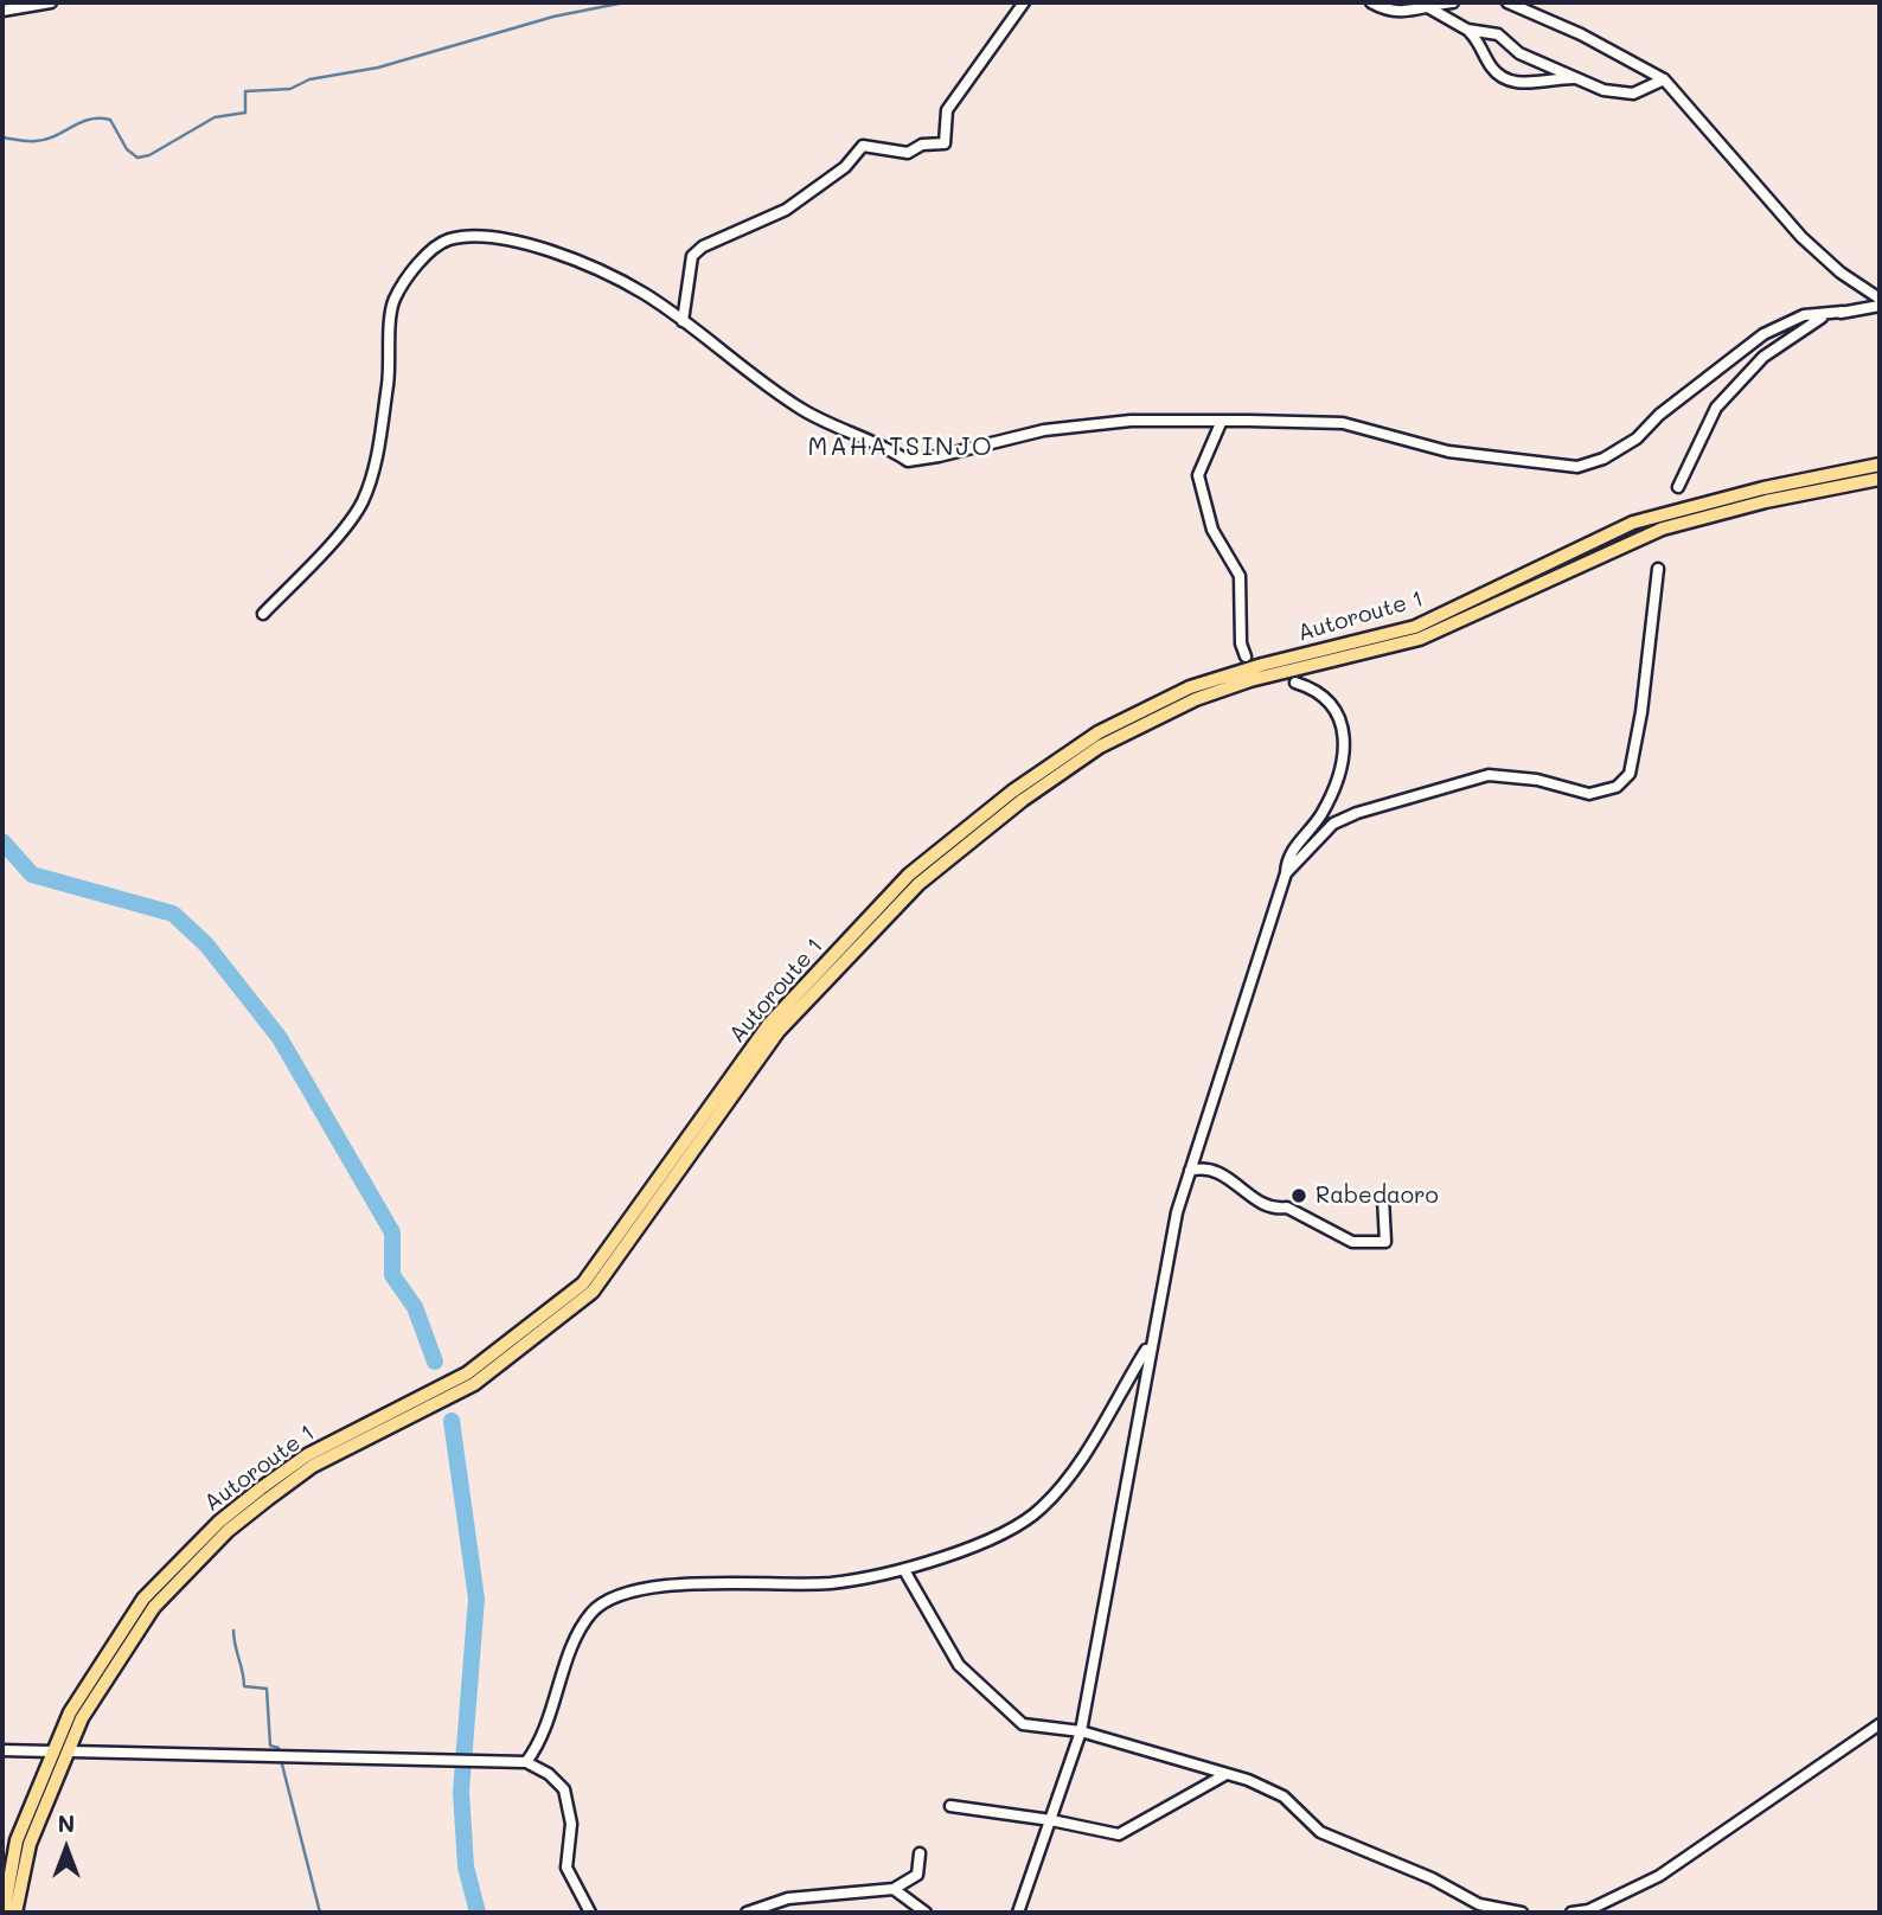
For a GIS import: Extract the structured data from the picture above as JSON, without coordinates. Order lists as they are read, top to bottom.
{
  "streets": {
    "main road": ["Autoroute 1"]
  },
  "districts": ["MAHATSINJO"],
  "places": ["Rabedaoro"],
  "north": "top"
}
